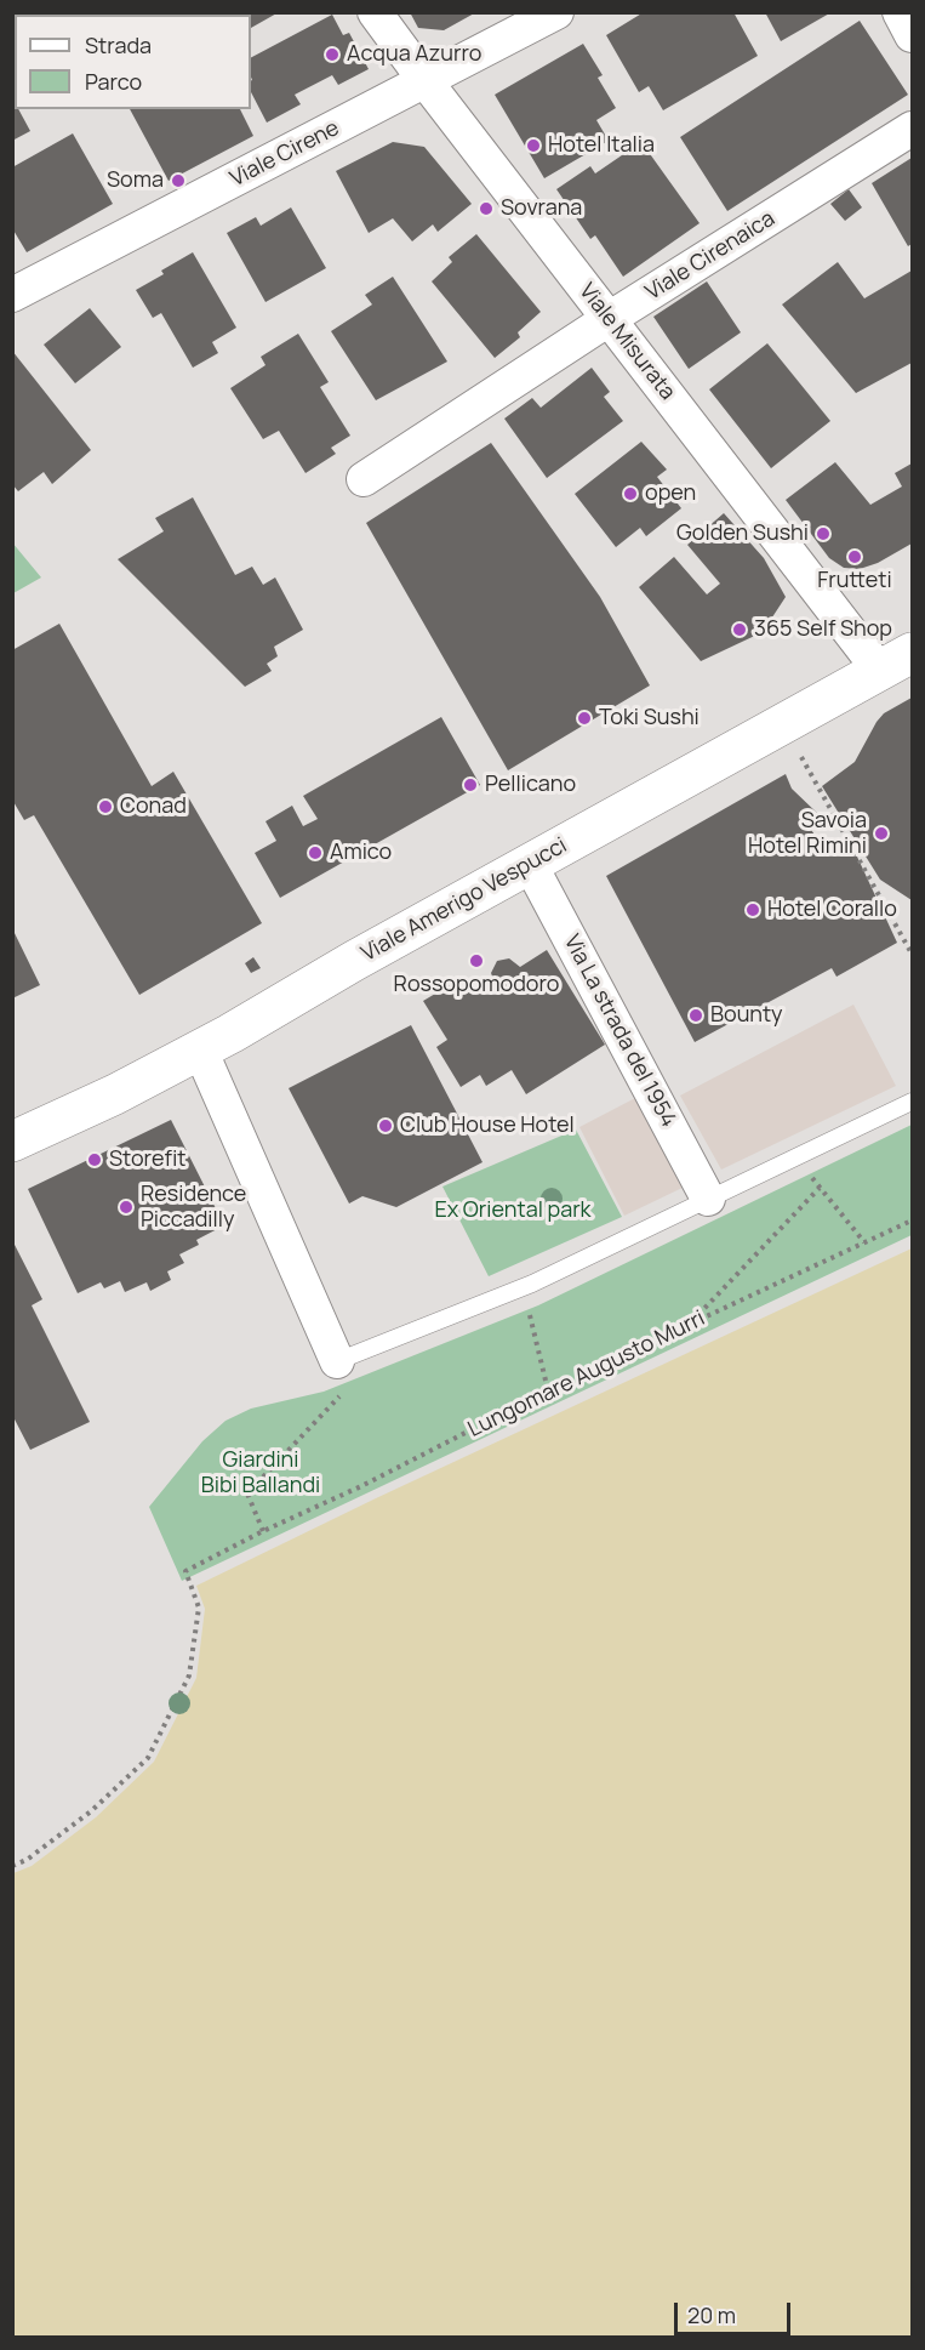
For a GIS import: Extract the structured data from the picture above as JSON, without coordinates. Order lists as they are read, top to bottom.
{
  "streets": {
    "street": [
      "Viale Cirene",
      "Viale Cirenaica",
      "Viale Misurata",
      "Viale Amerigo Vespucci",
      "Via La strada del 1954"
    ],
    "path": ["Lungomare Augusto Murri"]
  },
  "crossings": [
    ["Viale Cirene", "Viale Misurata"],
    ["Viale Cirenaica", "Viale Misurata"],
    ["Viale Misurata", "Viale Amerigo Vespucci"],
    ["Viale Amerigo Vespucci", "Via La strada del 1954"]
  ],
  "parks": ["Ex Oriental park", "Giardini Bibi Ballandi"],
  "places": [
    "Acqua Azurro",
    "Hotel Italia",
    "Soma",
    "Sovrana",
    "open",
    "Golden Sushi",
    "Frutteti",
    "365 Self Shop",
    "Toki Sushi",
    "Pellicano",
    "Conad",
    "Savoia Hotel Rimini",
    "Amico",
    "Hotel Corallo",
    "Rossopomodoro",
    "Bounty",
    "Club House Hotel",
    "Storefit",
    "Residence Piccadilly"
  ],
  "legend": ["Strada", "Parco"],
  "scale_bar": "20 m"
}
